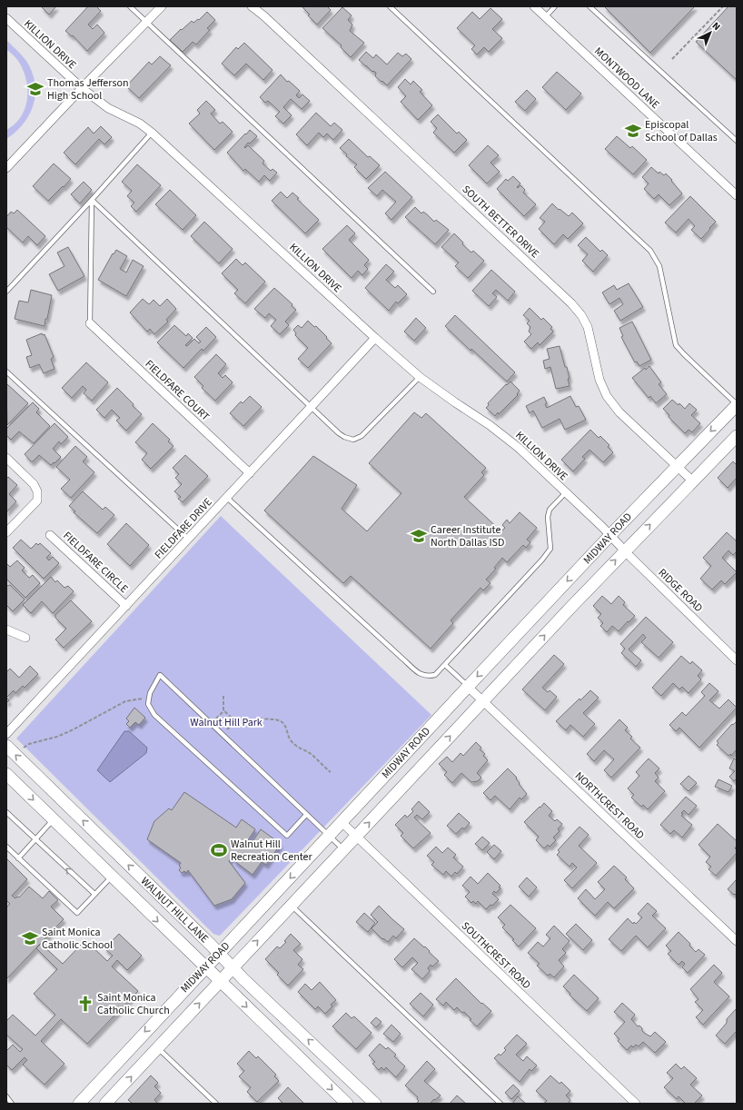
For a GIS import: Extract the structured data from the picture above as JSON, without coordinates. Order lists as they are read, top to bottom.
{
  "streets": {
    "main road": ["MIDWAY ROAD", "WALNUT HILL LANE"],
    "street": [
      "KILLION DRIVE",
      "MONTWOOD LANE",
      "SOUTH BETTER DRIVE",
      "FIELDFARE COURT",
      "FIELDFARE DRIVE",
      "FIELDFARE CIRCLE",
      "RIDGE ROAD",
      "NORTHCREST ROAD",
      "SOUTHCREST ROAD"
    ]
  },
  "crossings": [
    ["KILLION DRIVE", "FIELDFARE DRIVE"],
    ["KILLION DRIVE", "MIDWAY ROAD"],
    ["KILLION DRIVE", "RIDGE ROAD"],
    ["SOUTH BETTER DRIVE", "MIDWAY ROAD"],
    ["FIELDFARE COURT", "FIELDFARE DRIVE"],
    ["FIELDFARE DRIVE", "FIELDFARE CIRCLE"],
    ["MIDWAY ROAD", "RIDGE ROAD"],
    ["MIDWAY ROAD", "NORTHCREST ROAD"],
    ["MIDWAY ROAD", "WALNUT HILL LANE"],
    ["MIDWAY ROAD", "SOUTHCREST ROAD"]
  ],
  "parks": ["Walnut Hill Park"],
  "places": {
    "school or university": [
      "Thomas Jefferson High School",
      "Episcopal School of Dallas",
      "Career Institute North Dallas ISD",
      "Saint Monica Catholic School"
    ],
    "sports": ["Walnut Hill Recreation Center"],
    "church": ["Saint Monica Catholic Church"]
  },
  "north": "top right"
}
